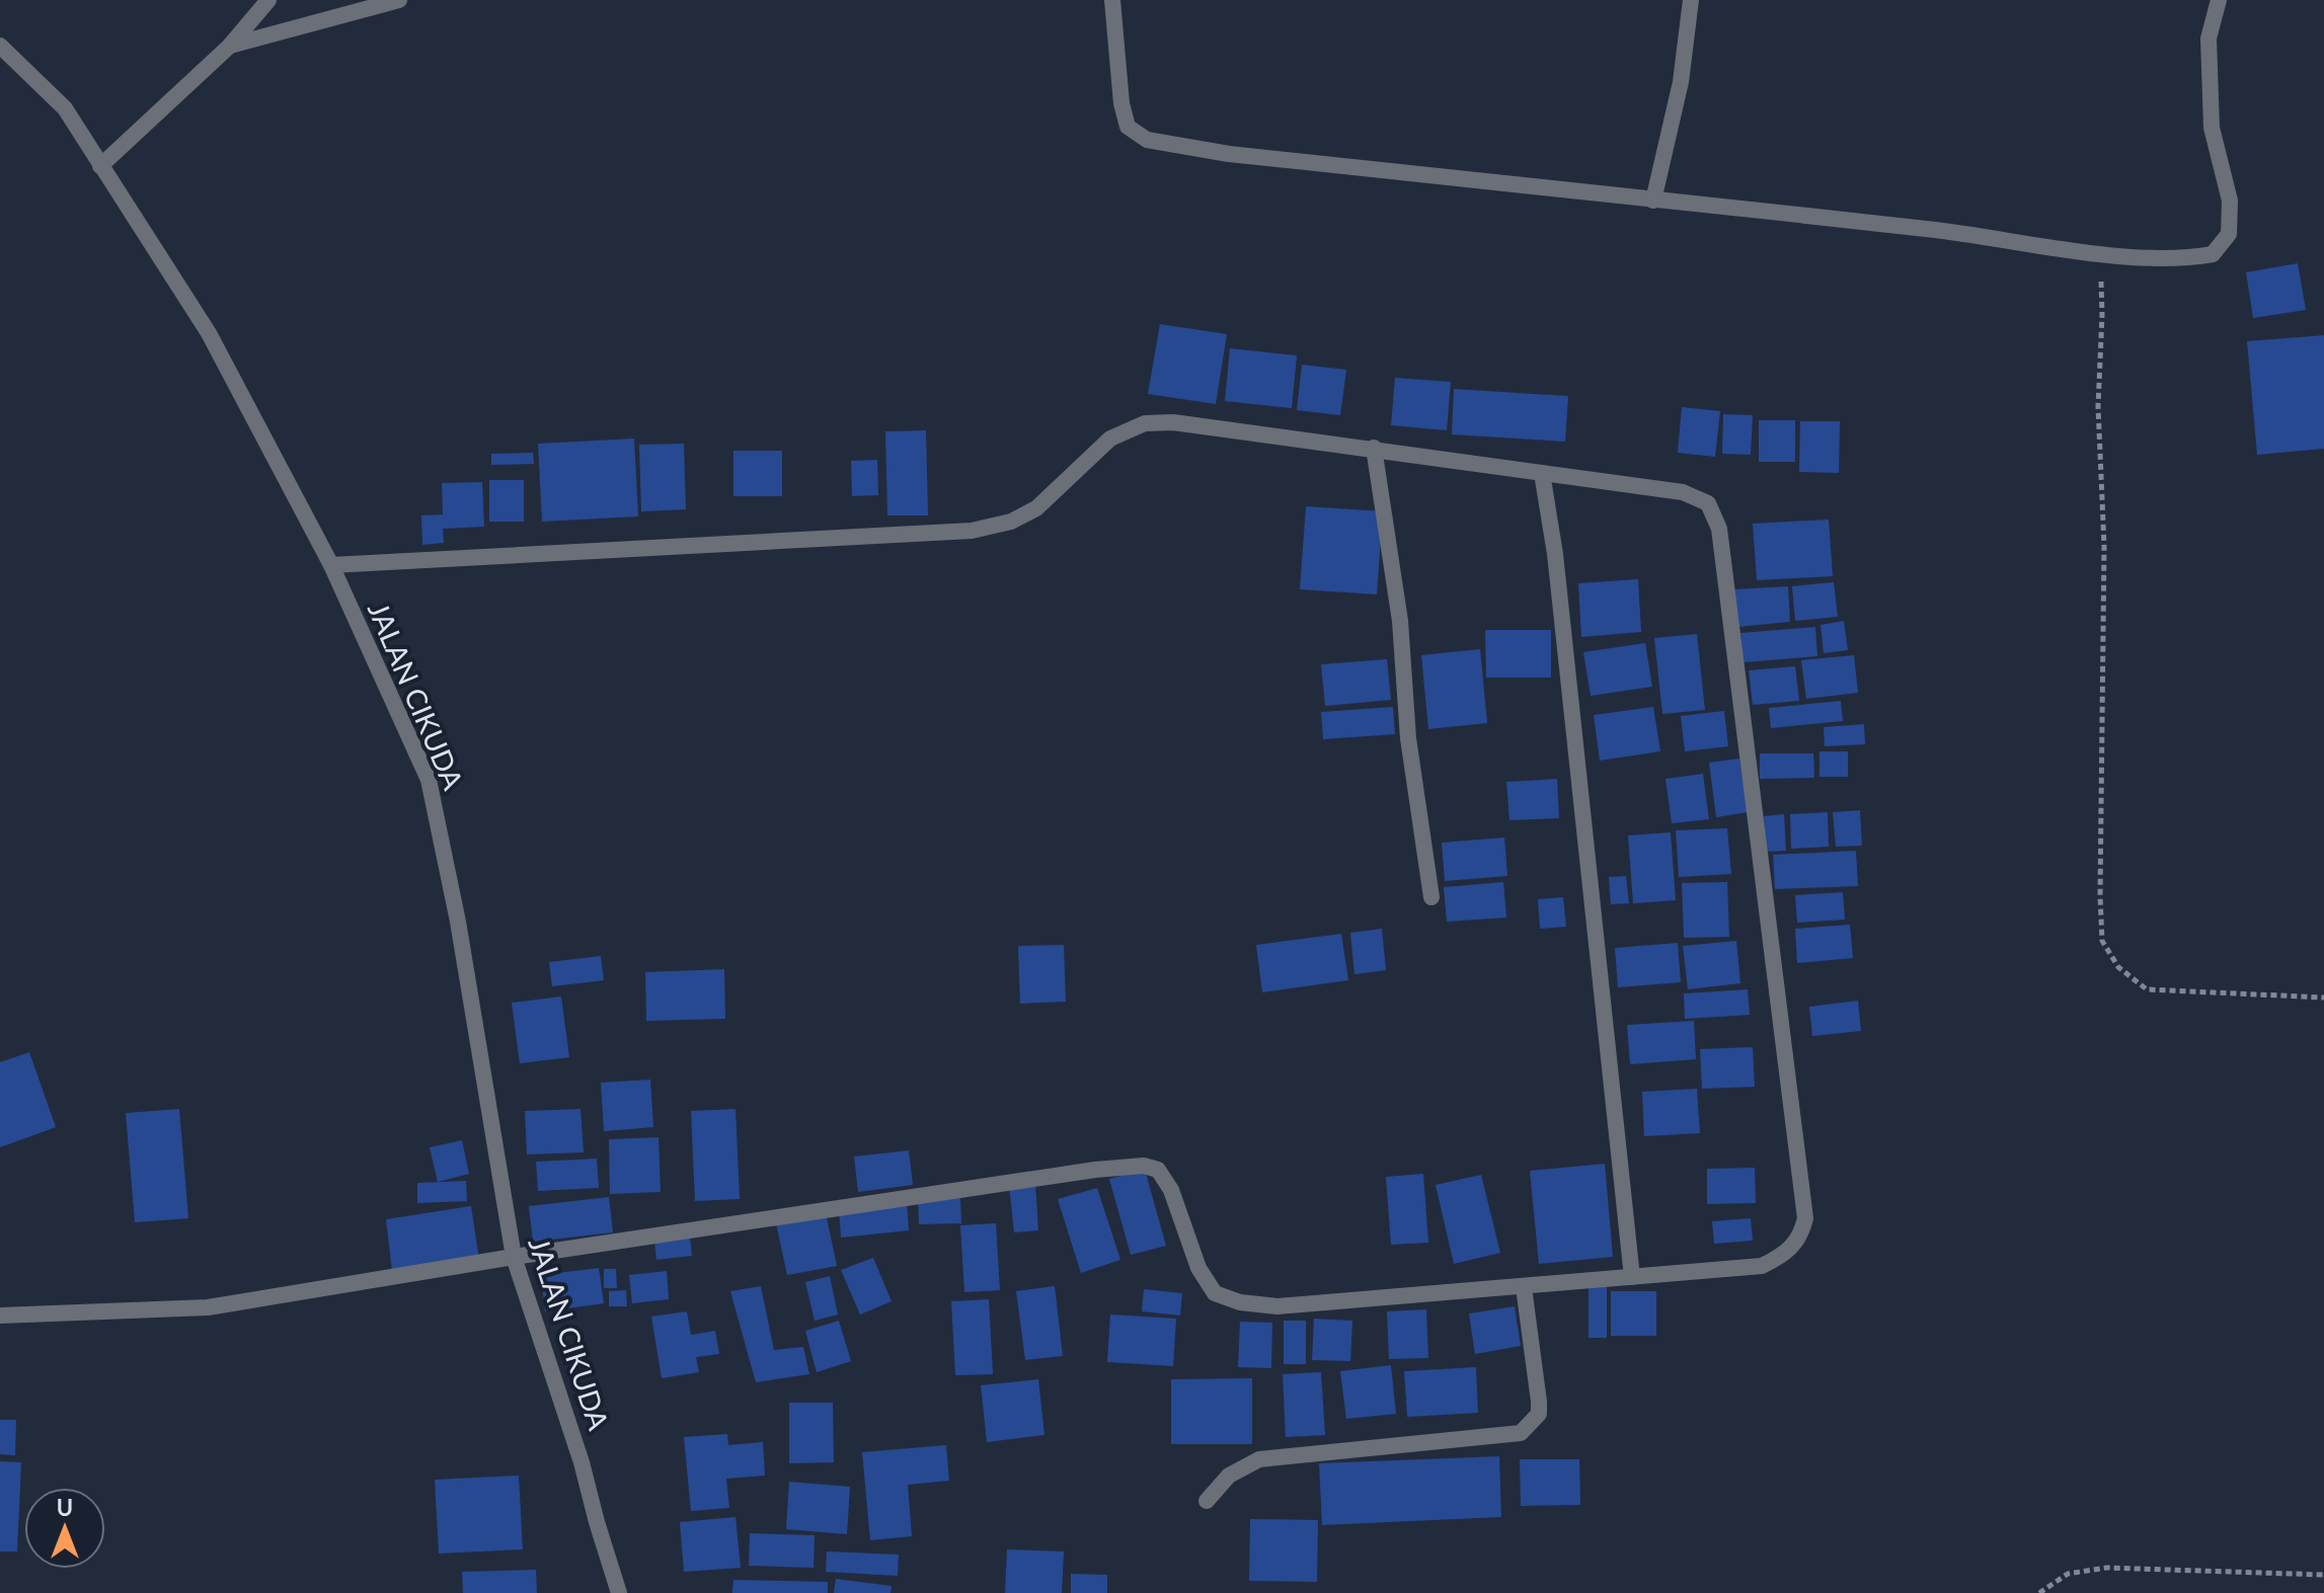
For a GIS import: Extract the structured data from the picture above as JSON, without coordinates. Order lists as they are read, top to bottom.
{
  "streets": {
    "street": ["JALAN CIKUDA"]
  },
  "north": "top"
}
